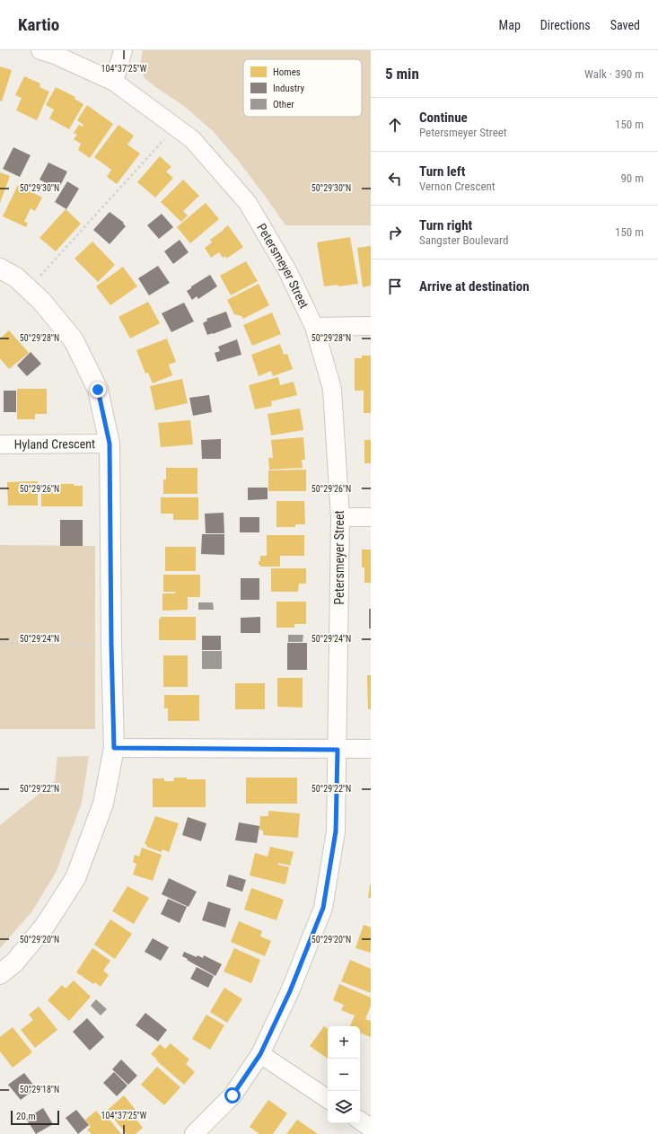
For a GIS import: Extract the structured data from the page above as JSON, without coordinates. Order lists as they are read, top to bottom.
{
  "streets": {
    "street": ["Petersmeyer Street", "Hyland Crescent"]
  },
  "legend": ["Homes", "Industry", "Other"],
  "scale_bar": "20 m",
  "page": {
    "header": "Kartio",
    "nav": ["Map", "Directions", "Saved"],
    "heading": ["5 min", "Walk · 390 m"],
    "list": [
      ["Continue", "Petersmeyer Street", "150 m"],
      ["Turn left", "Vernon Crescent", "90 m"],
      ["Turn right", "Sangster Boulevard", "150 m"],
      "Arrive at destination"
    ],
    "map_buttons": ["+", "−"],
    "scale": "20 m"
  },
  "coordinates": [
    "104°37'25\"W",
    "50°29'30\"N",
    "50°29'28\"N",
    "50°29'26\"N",
    "50°29'24\"N",
    "50°29'22\"N",
    "50°29'20\"N",
    "50°29'18\"N"
  ]
}
